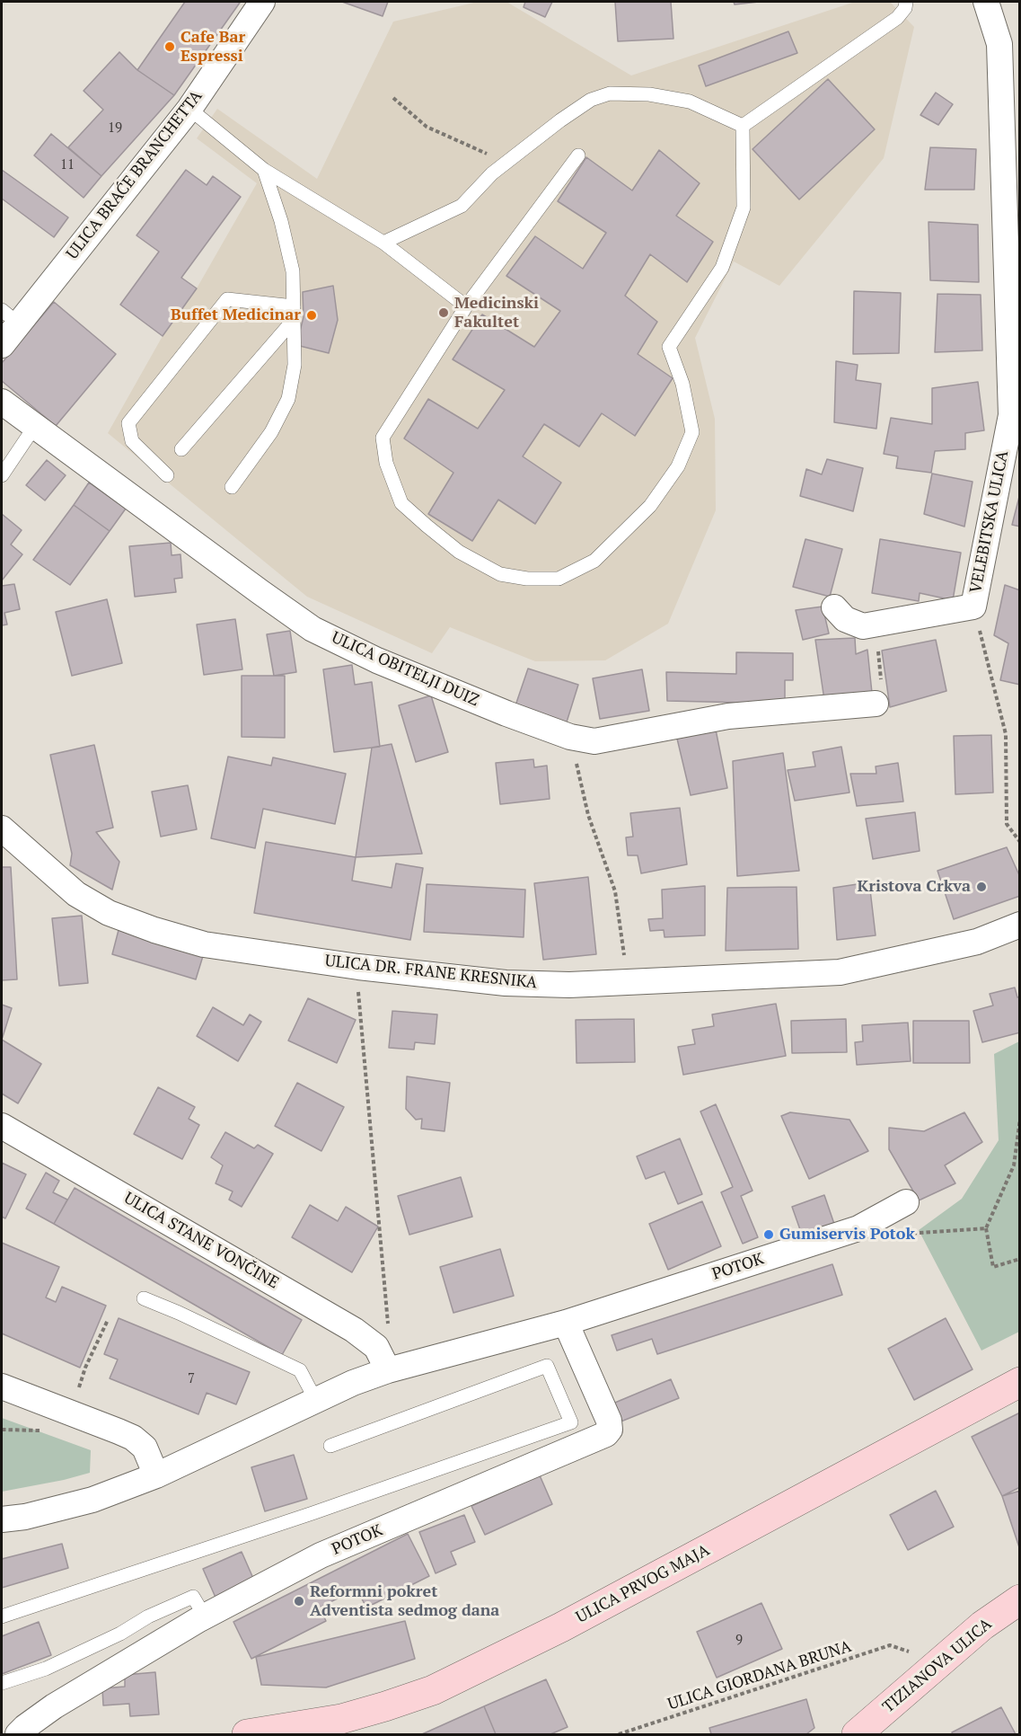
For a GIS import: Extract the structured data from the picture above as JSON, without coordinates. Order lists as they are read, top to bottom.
{
  "streets": {
    "main road": ["ULICA PRVOG MAJA", "TIZIANOVA ULICA"],
    "street": [
      "ULICA BRAĆE BRANCHETTA",
      "VELEBITSKA ULICA",
      "ULICA OBITELJI DUIZ",
      "ULICA DR. FRANE KRESNIKA",
      "ULICA STANE VONČINE",
      "POTOK"
    ],
    "path": ["ULICA GIORDANA BRUNA"]
  },
  "crossings": [
    ["ULICA STANE VONČINE", "POTOK"]
  ],
  "places": [
    "Cafe Bar Espressi",
    "Medicinski Fakultet",
    "Buffet Medicinar",
    "Kristova Crkva",
    "Gumiservis Potok",
    "Reformni pokret Adventista sedmog dana"
  ],
  "house_numbers": [
    "19",
    "11",
    "7",
    "9"
  ]
}
